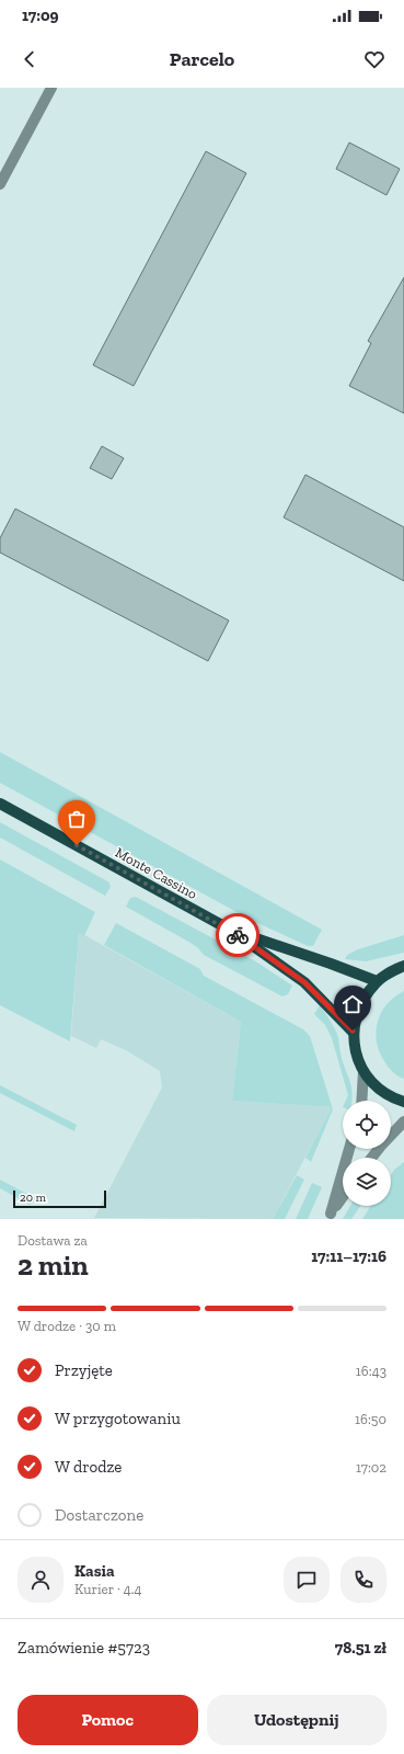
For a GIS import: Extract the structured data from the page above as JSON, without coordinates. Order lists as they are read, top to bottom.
{
  "streets": {
    "main road": ["Monte Cassino"]
  },
  "scale_bar": "20 m",
  "page": {
    "status": "17:09",
    "header": "Parcelo",
    "scale": "20 m",
    "heading": ["2 min", "Dostawa za", "17:11–17:16"],
    "panel": [
      "Kasia",
      "Kurier · 4.4",
      "Zamówienie #5723",
      "78.51 zł"
    ],
    "bar": "W drodze · 30 m",
    "list": [
      ["Przyjęte", "16:43"],
      ["W przygotowaniu", "16:50"],
      ["W drodze", "17:02"],
      "Dostarczone"
    ],
    "buttons": ["Pomoc", "Udostępnij"]
  }
}
